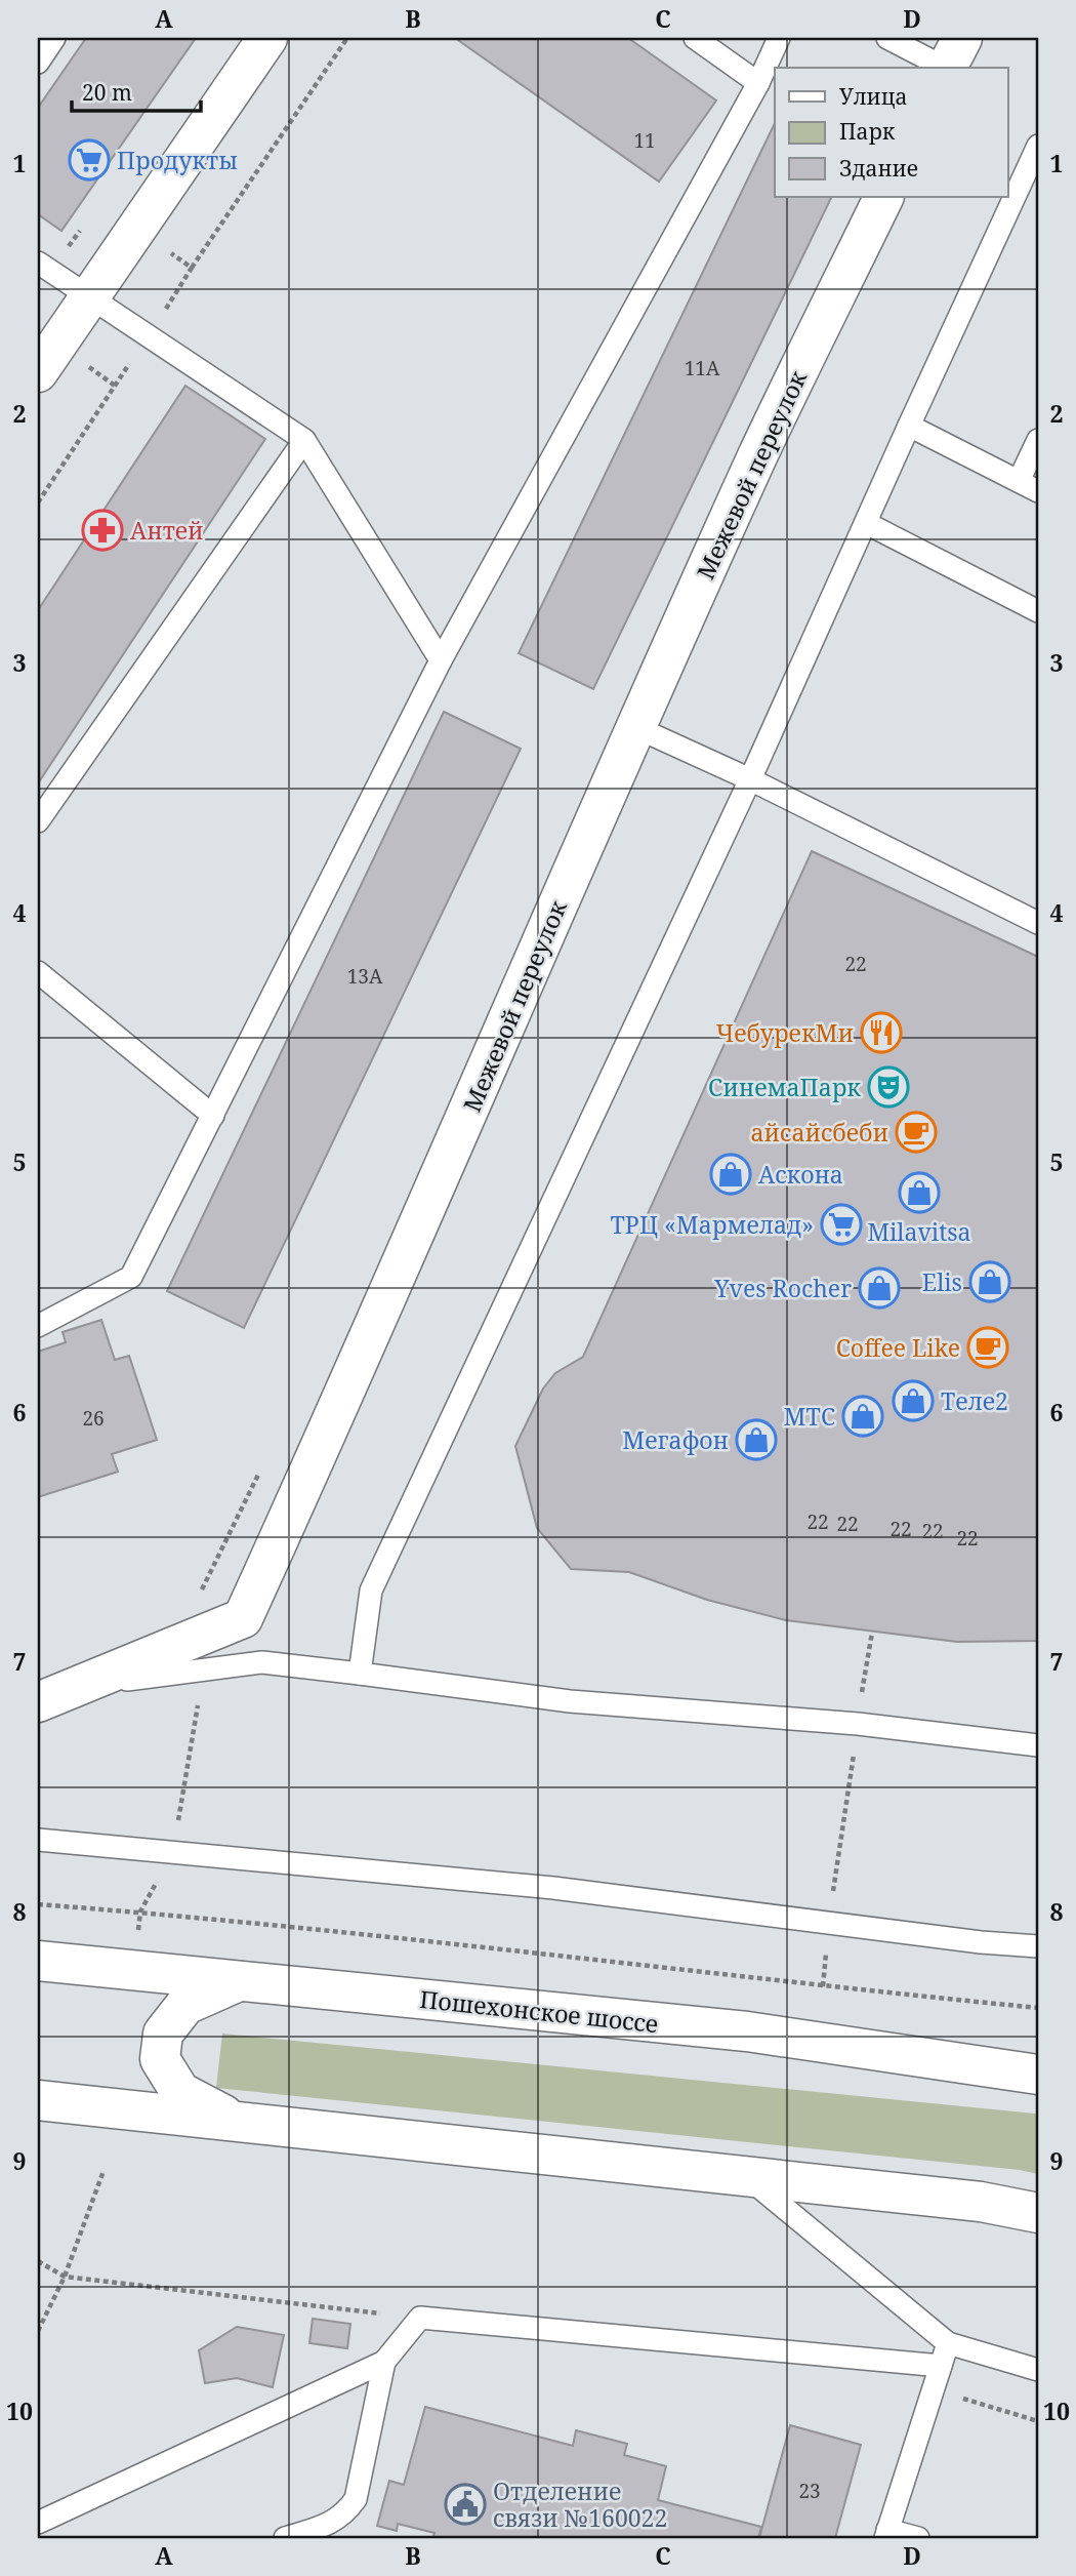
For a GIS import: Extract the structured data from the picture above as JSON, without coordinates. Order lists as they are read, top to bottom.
{
  "streets": {
    "main road": ["Межевой переулок", "Пошехонское шоссе"]
  },
  "places": {
    "supermarket": ["Продукты", "ТРЦ «Мармелад»"],
    "pharmacy": ["Антей"],
    "restaurant": ["ЧебурекМи"],
    "theatre": ["СинемаПарк"],
    "cafe": ["айсайсбеби", "Coffee Like"],
    "shop": [
      "Аскона",
      "Milavitsa",
      "Elis",
      "Yves Rocher",
      "Теле2",
      "МТС",
      "Мегафон"
    ],
    "public building": ["Отделение связи №160022"]
  },
  "house_numbers": [
    "11",
    "11А",
    "22",
    "13А",
    "26",
    "22",
    "22",
    "22",
    "22",
    "22",
    "23"
  ],
  "legend": ["Улица", "Парк", "Здание"],
  "scale_bar": "20 m",
  "grid": {
    "columns": [
      "A",
      "B",
      "C",
      "D"
    ],
    "rows": [
      "1",
      "2",
      "3",
      "4",
      "5",
      "6",
      "7",
      "8",
      "9",
      "10"
    ]
  }
}
